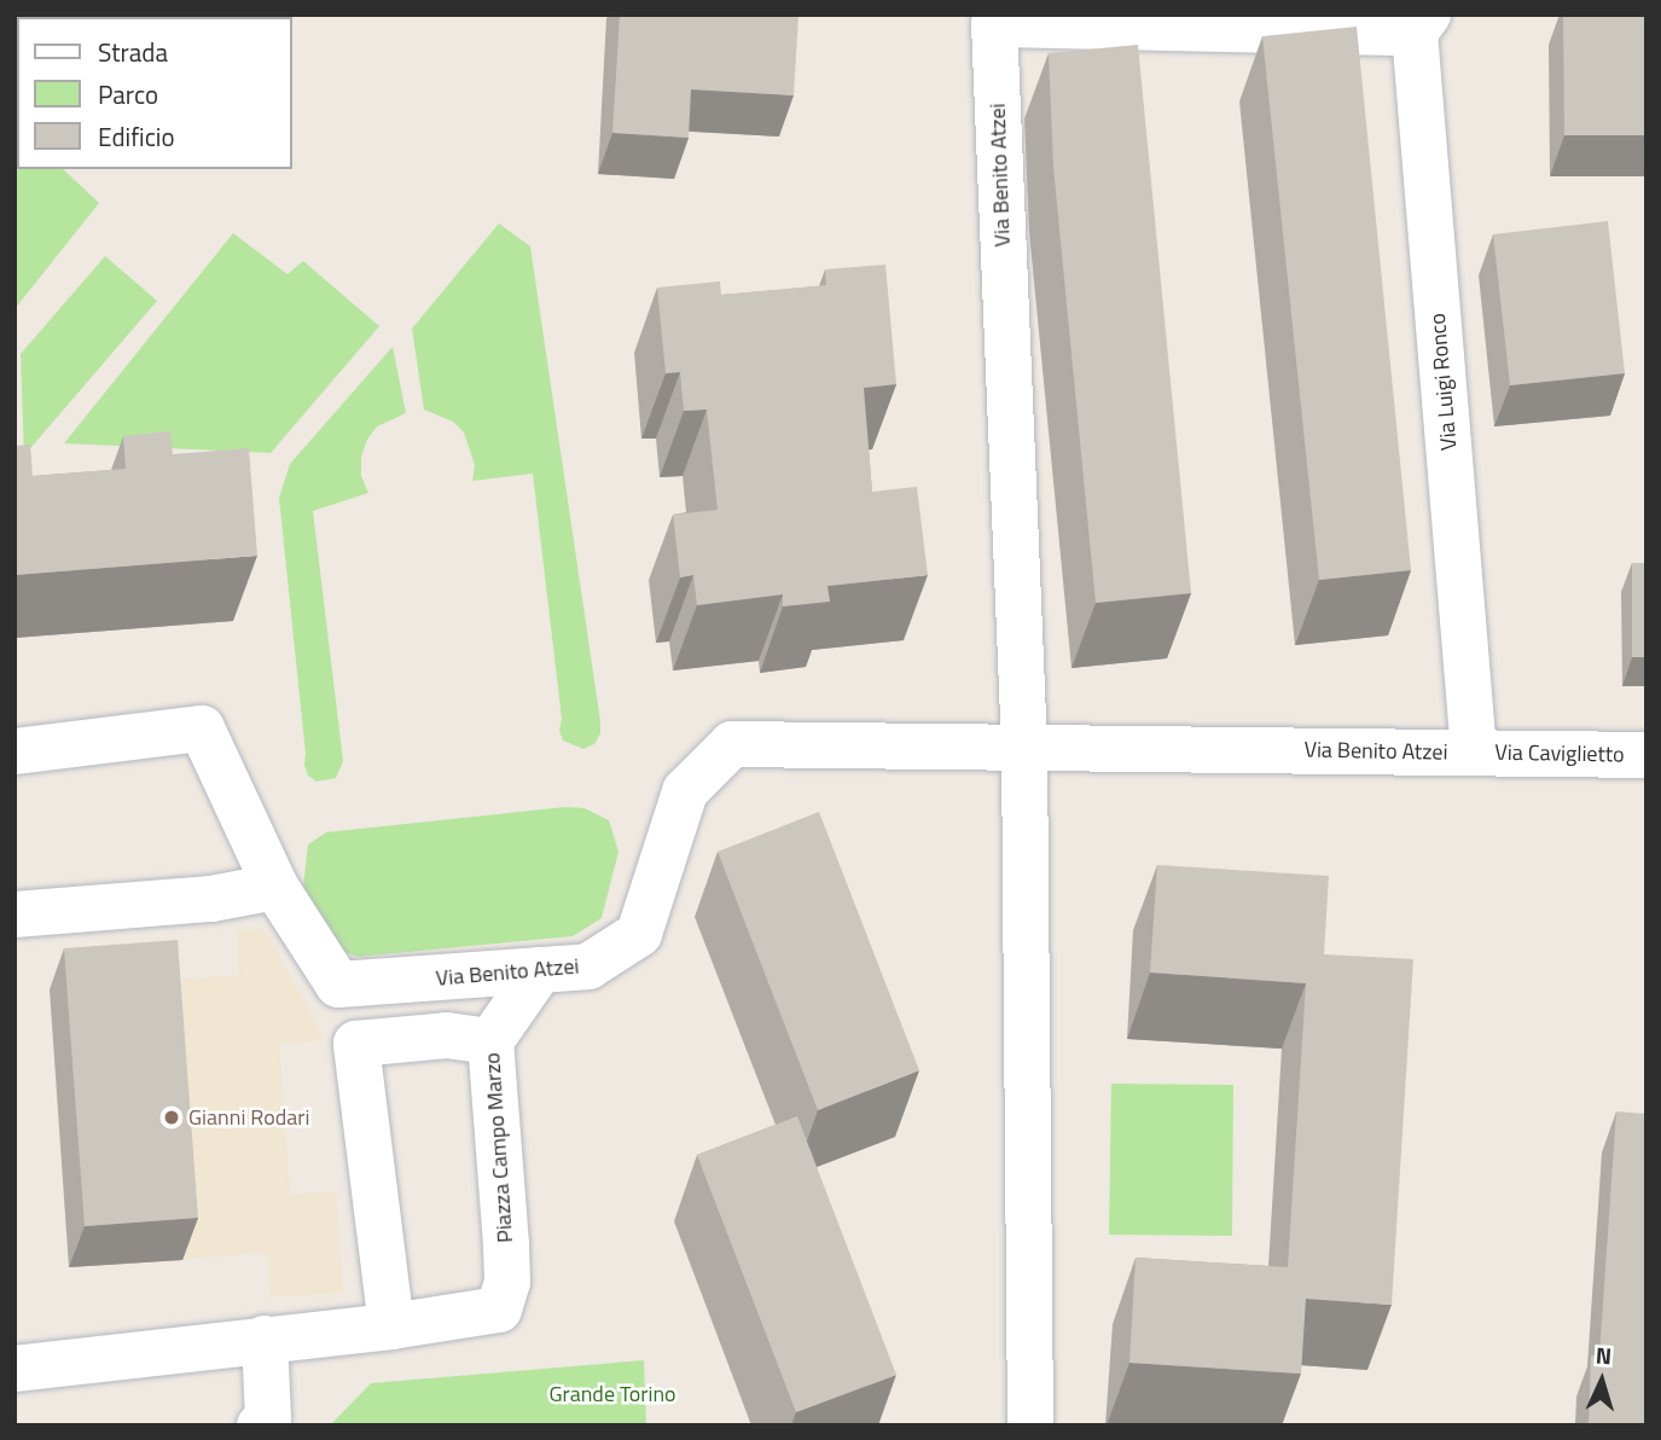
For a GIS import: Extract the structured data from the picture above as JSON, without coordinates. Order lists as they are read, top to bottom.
{
  "streets": {
    "street": [
      "Via Benito Atzei",
      "Via Luigi Ronco",
      "Via Caviglietto",
      "Piazza Campo Marzo"
    ]
  },
  "crossings": [
    ["Via Benito Atzei", "Via Luigi Ronco"],
    ["Via Benito Atzei", "Via Caviglietto"],
    ["Via Luigi Ronco", "Via Caviglietto"]
  ],
  "parks": ["Grande Torino"],
  "places": ["Gianni Rodari"],
  "legend": ["Strada", "Parco", "Edificio"],
  "north": "top"
}
